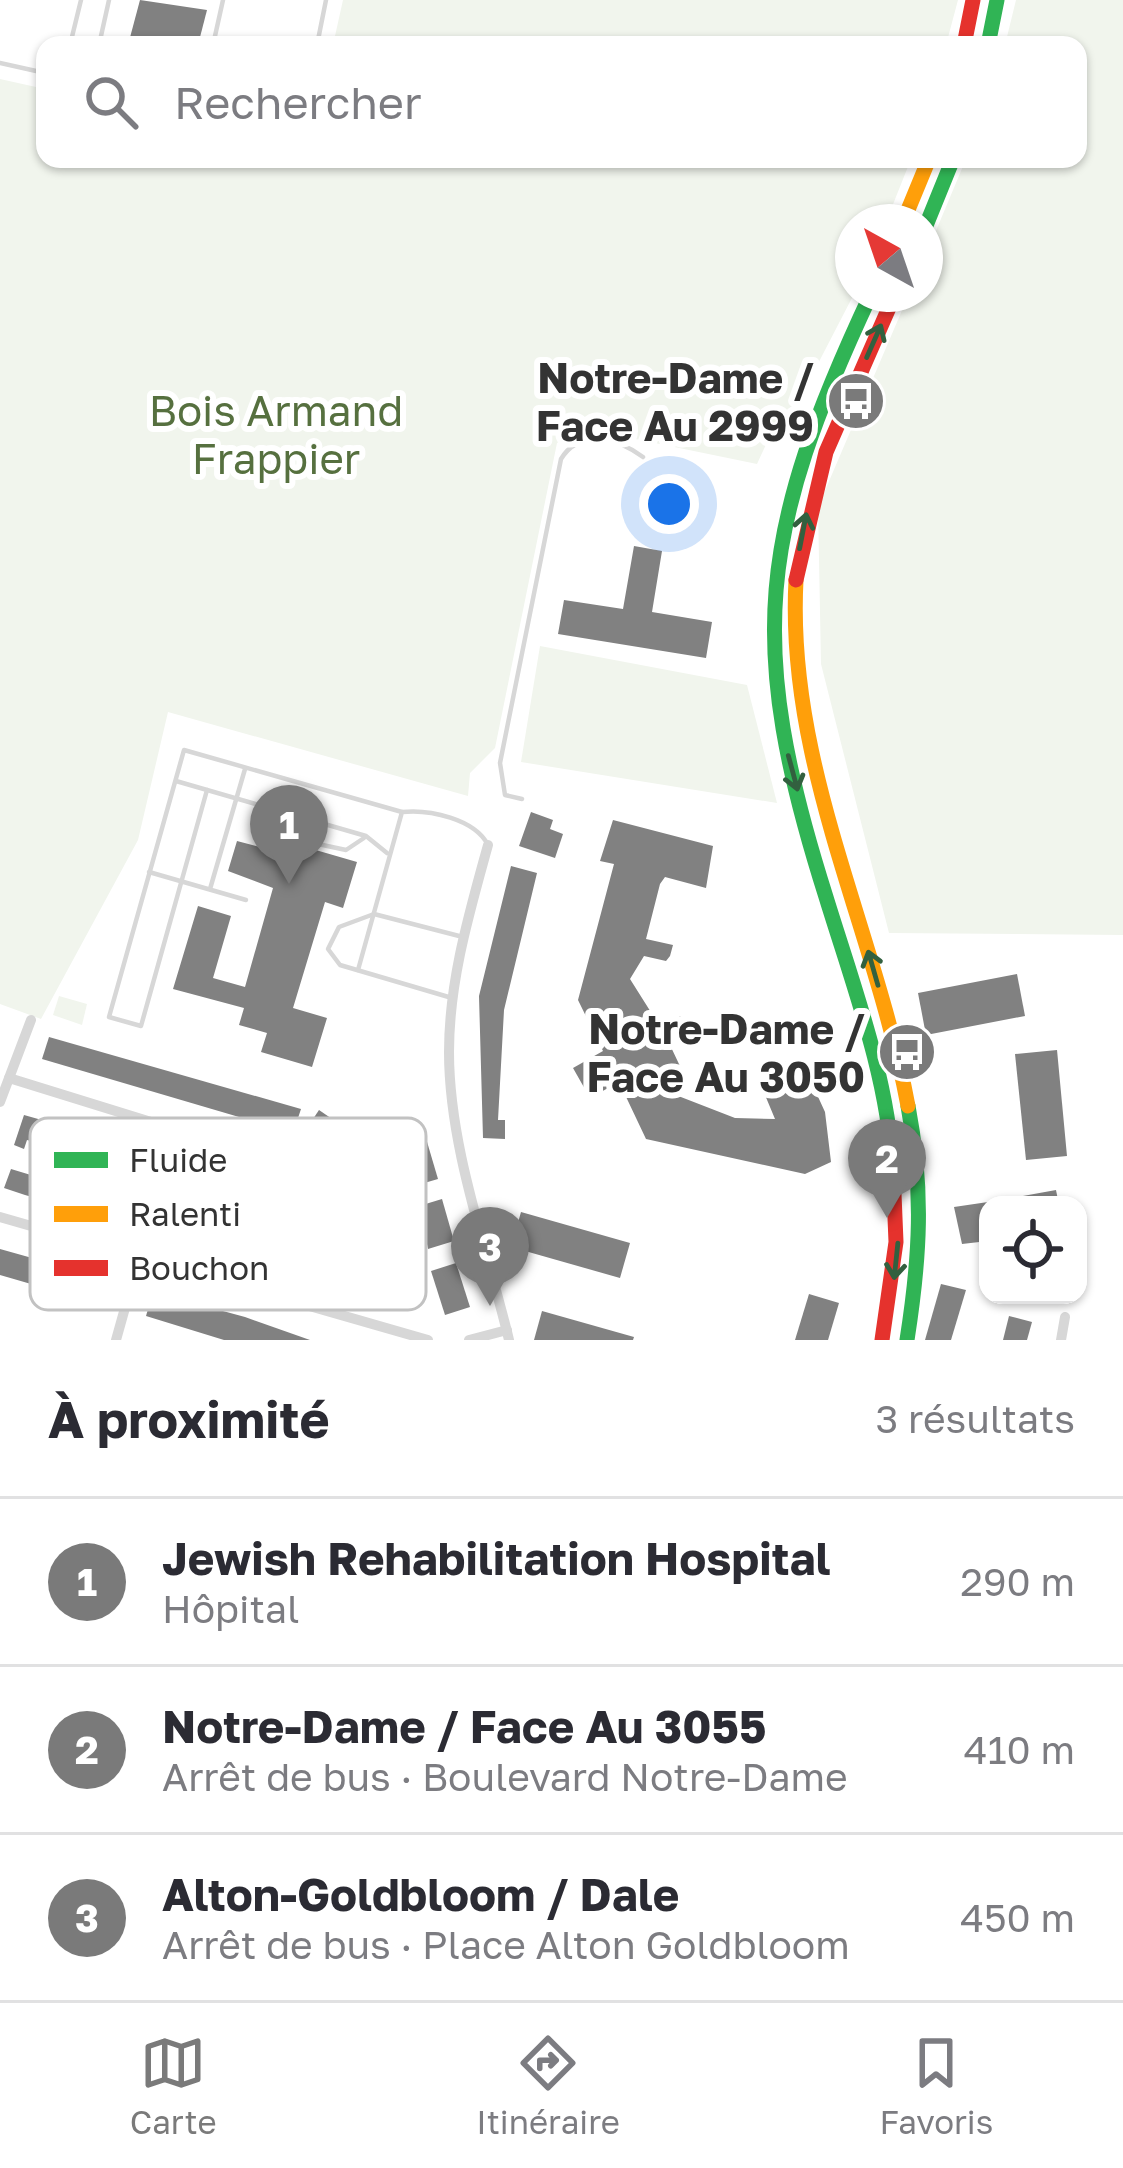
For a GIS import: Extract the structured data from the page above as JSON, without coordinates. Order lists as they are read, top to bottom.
{
  "parks": ["Bois Armand Frappier"],
  "places": {
    "bus stop": ["Notre-Dame / Face Au 2999", "Notre-Dame / Face Au 3050"]
  },
  "legend": ["Fluide", "Ralenti", "Bouchon"],
  "north": "top left",
  "page": {
    "search": "Rechercher",
    "pins": ["1", "2", "3"],
    "heading": ["À proximité", "3 résultats"],
    "list": [
      {
        "mark": "1",
        "name": "Jewish Rehabilitation Hospital",
        "note": "Hôpital",
        "value": "290 m"
      },
      {
        "mark": "2",
        "name": "Notre-Dame / Face Au 3055",
        "note": "Arrêt de bus · Boulevard Notre-Dame",
        "value": "410 m"
      },
      {
        "mark": "3",
        "name": "Alton-Goldbloom / Dale",
        "note": "Arrêt de bus · Place Alton Goldbloom",
        "value": "450 m"
      }
    ],
    "nav": ["Carte", "Itinéraire", "Favoris"]
  }
}
